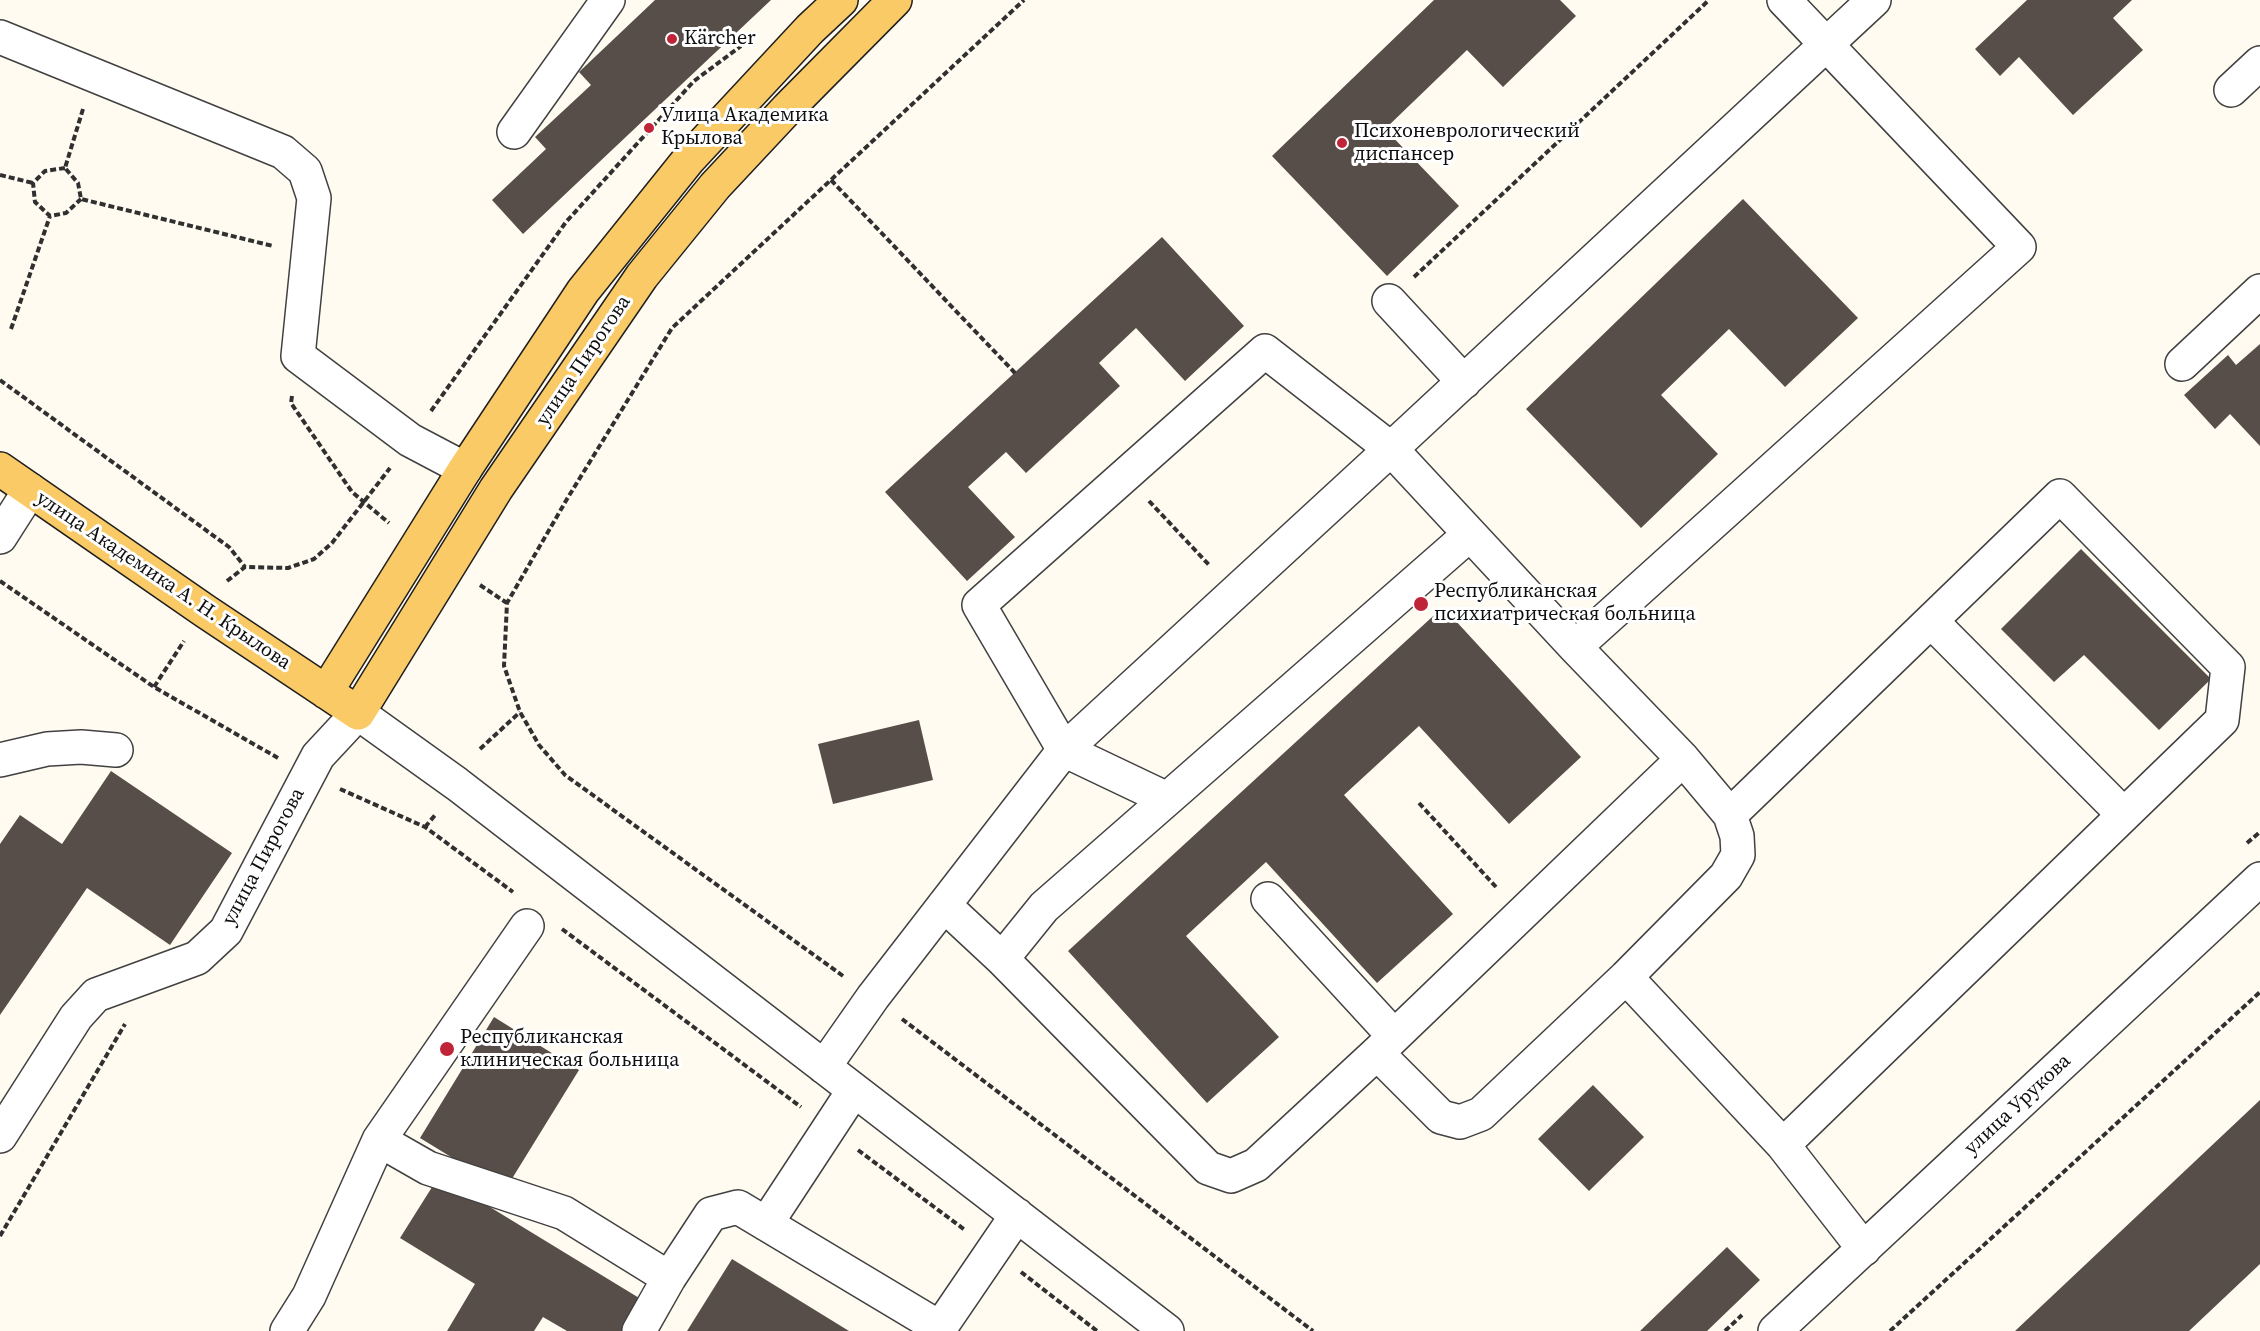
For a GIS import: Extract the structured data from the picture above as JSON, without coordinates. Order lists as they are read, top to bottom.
{
  "streets": {
    "main road": ["улица Пирогова", "улица Академика А. Н. Крылова"],
    "street": ["улица Урукова"]
  },
  "crossings": [
    ["улица Пирогова", "улица Академика А. Н. Крылова"]
  ],
  "places": [
    "Kärcher",
    "Улица Академика Крылова",
    "Психоневрологический диспансер",
    "Республиканская психиатрическая больница",
    "Республиканская клиническая больница"
  ]
}
